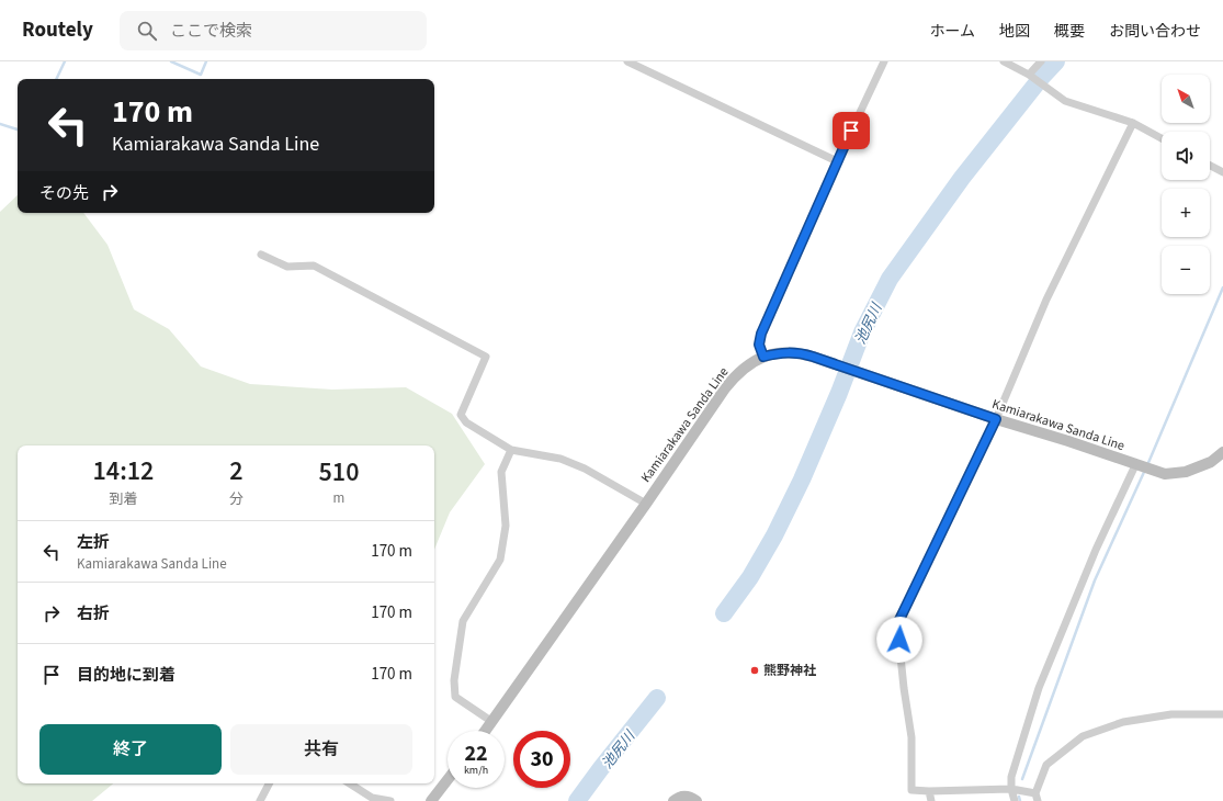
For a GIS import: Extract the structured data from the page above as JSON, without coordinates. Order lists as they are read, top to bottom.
{
  "streets": {
    "main road": ["Kamiarakawa Sanda Line"]
  },
  "water": ["池尻川"],
  "places": ["熊野神社"],
  "north": "top left",
  "page": {
    "header": "Routely",
    "search": "ここで検索",
    "nav": [
      "ホーム",
      "地図",
      "概要",
      "お問い合わせ"
    ],
    "map_buttons": ["+", "−"],
    "turn": ["170 m", "Kamiarakawa Sanda Line"],
    "then": "その先",
    "eta": [
      "14:12",
      "到着",
      "2",
      "分",
      "510",
      "m"
    ],
    "list": [
      {
        "name": "左折",
        "note": "Kamiarakawa Sanda Line",
        "value": "170 m"
      },
      {
        "name": "右折",
        "value": "170 m"
      },
      {
        "name": "目的地に到着",
        "value": "170 m"
      }
    ],
    "buttons": ["終了", "共有"],
    "speed": "22 km/h",
    "limit": "30"
  }
}
